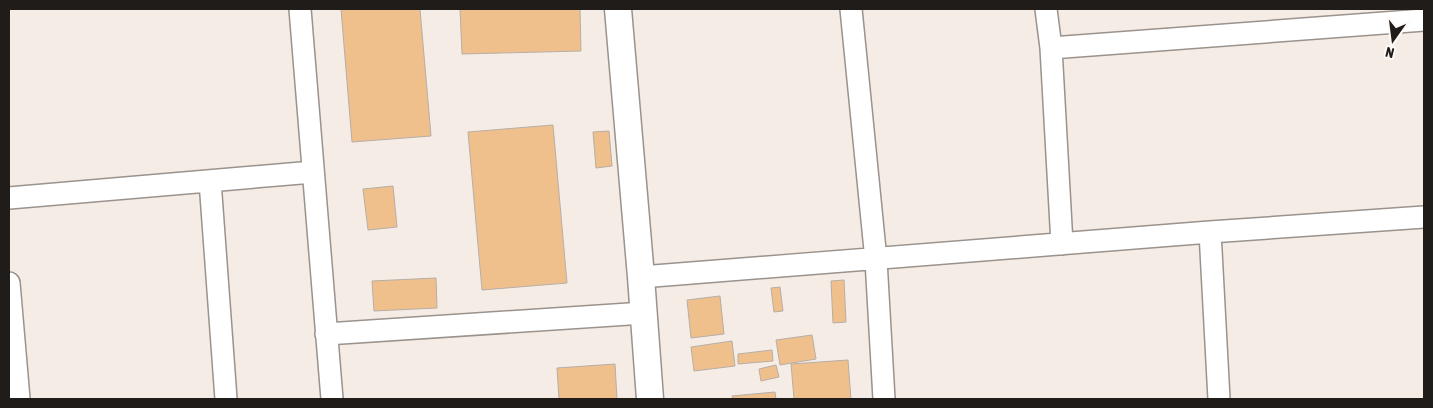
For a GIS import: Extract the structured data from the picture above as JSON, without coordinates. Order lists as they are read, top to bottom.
{
  "north": "bottom"
}
